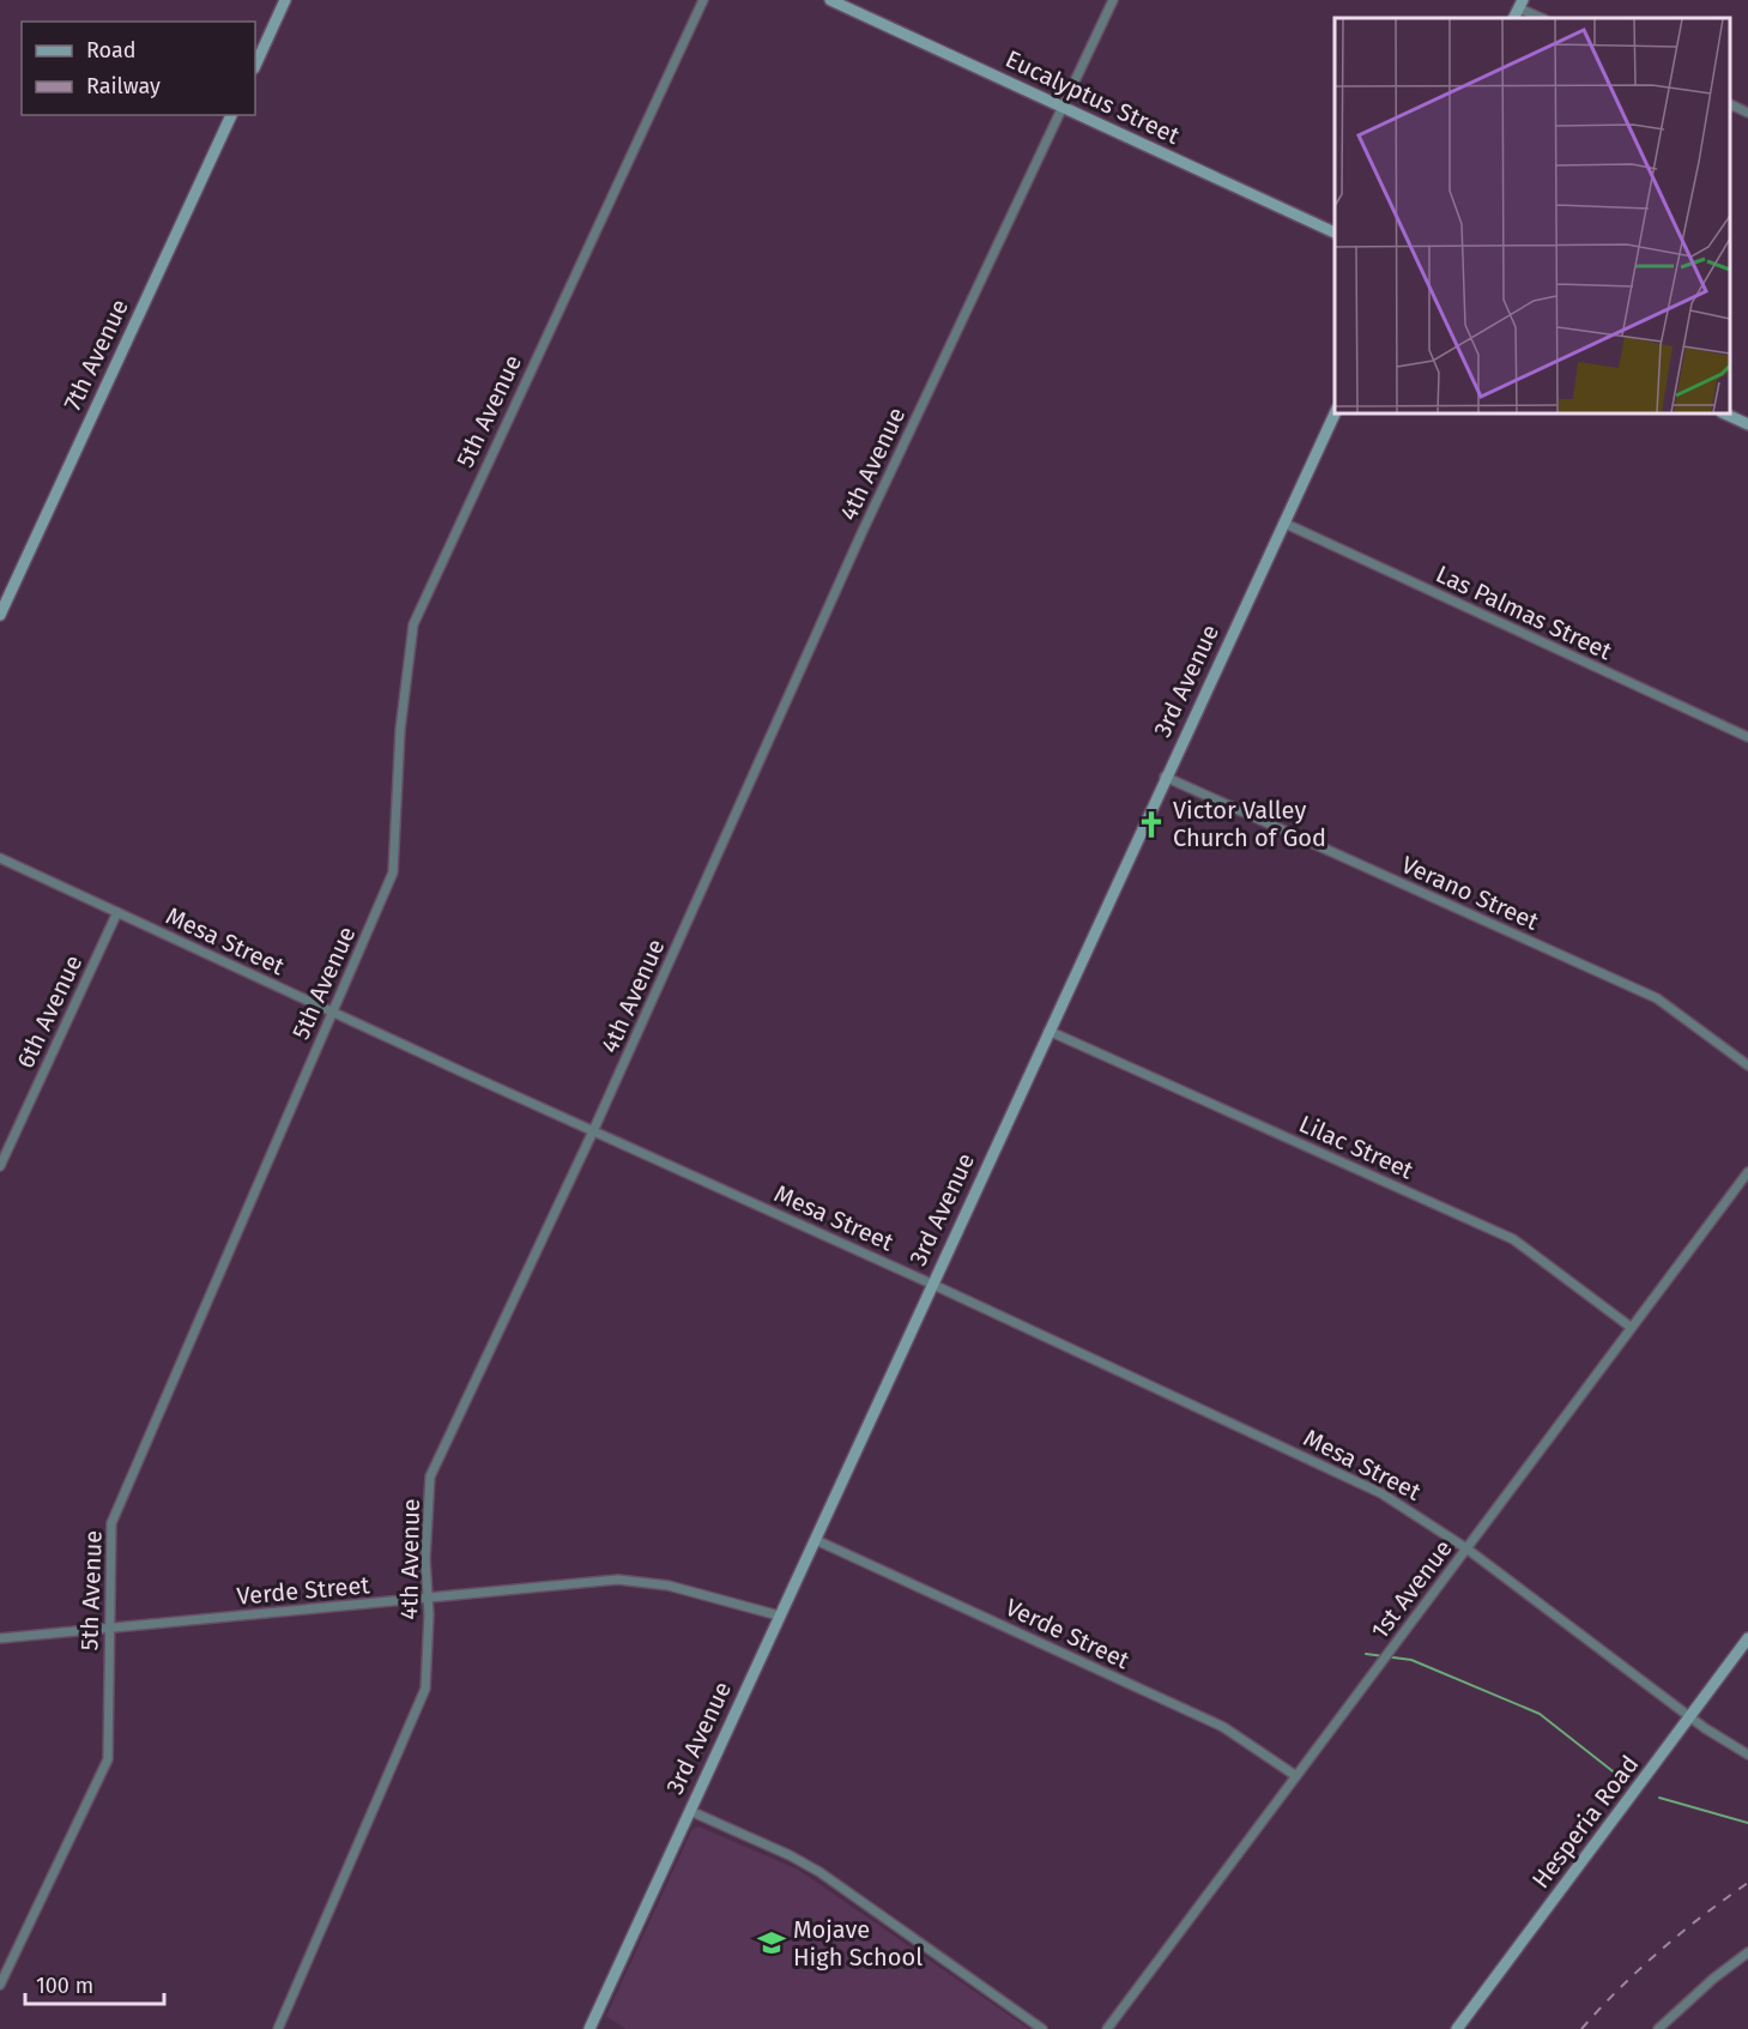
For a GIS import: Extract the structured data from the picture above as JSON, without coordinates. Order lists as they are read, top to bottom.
{
  "streets": {
    "street": [
      "Eucalyptus Street",
      "7th Avenue",
      "5th Avenue",
      "4th Avenue",
      "Las Palmas Street",
      "3rd Avenue",
      "Verano Street",
      "Mesa Street",
      "6th Avenue",
      "Lilac Street",
      "1st Avenue",
      "Verde Street",
      "Hesperia Road"
    ]
  },
  "crossings": [
    ["Eucalyptus Street", "4th Avenue"],
    ["5th Avenue", "Mesa Street"],
    ["5th Avenue", "Verde Street"],
    ["4th Avenue", "Mesa Street"],
    ["4th Avenue", "Verde Street"],
    ["Las Palmas Street", "3rd Avenue"],
    ["3rd Avenue", "Verano Street"],
    ["3rd Avenue", "Mesa Street"],
    ["3rd Avenue", "Lilac Street"],
    ["3rd Avenue", "Verde Street"],
    ["Mesa Street", "6th Avenue"],
    ["Mesa Street", "1st Avenue"],
    ["Mesa Street", "Hesperia Road"],
    ["Lilac Street", "1st Avenue"],
    ["1st Avenue", "Verde Street"]
  ],
  "places": {
    "church": ["Victor Valley Church of God"],
    "school or university": ["Mojave High School"]
  },
  "legend": ["Road", "Railway"],
  "scale_bar": "100 m"
}
